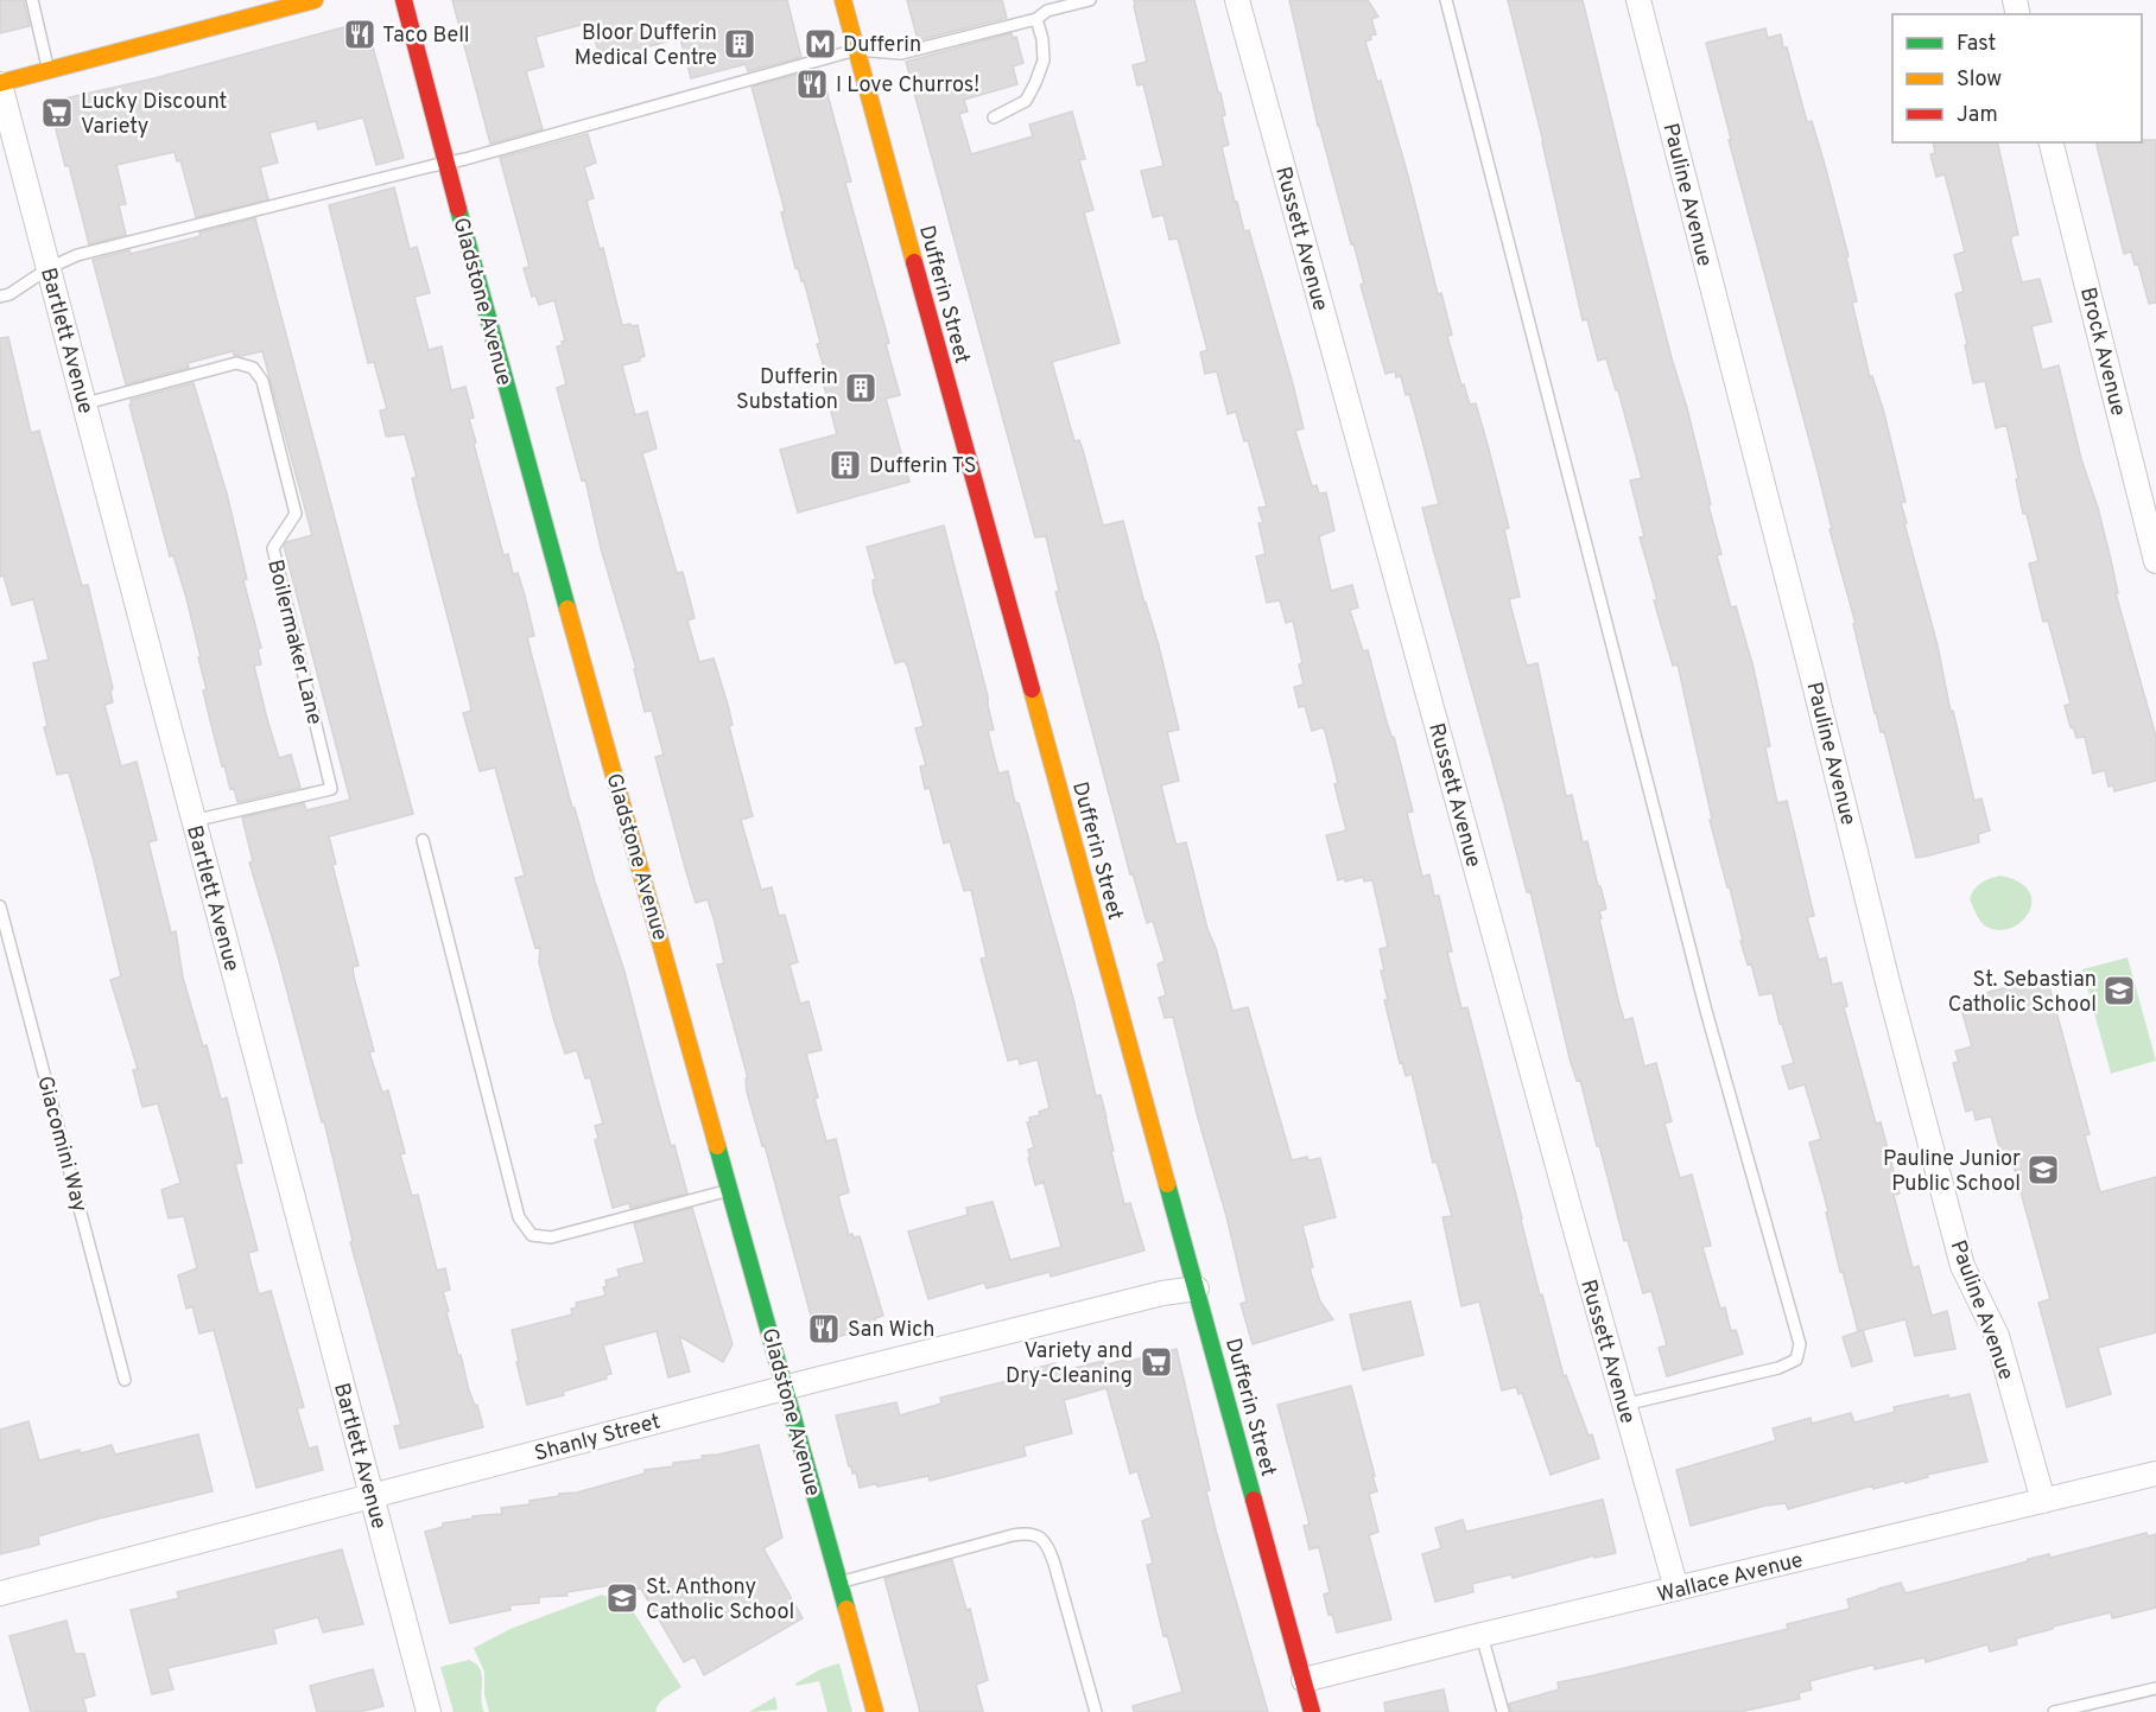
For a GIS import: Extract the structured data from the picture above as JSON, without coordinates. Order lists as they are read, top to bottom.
{
  "streets": {
    "main road": ["Dufferin Street", "Gladstone Avenue"],
    "street": [
      "Pauline Avenue",
      "Russett Avenue",
      "Bartlett Avenue",
      "Brock Avenue",
      "Shanly Street",
      "Wallace Avenue"
    ],
    "lane": ["Boilermaker Lane", "Giacomini Way"]
  },
  "crossings": [
    ["Pauline Avenue", "Wallace Avenue"],
    ["Russett Avenue", "Wallace Avenue"],
    ["Dufferin Street", "Shanly Street"],
    ["Dufferin Street", "Wallace Avenue"],
    ["Gladstone Avenue", "Shanly Street"],
    ["Bartlett Avenue", "Boilermaker Lane"],
    ["Bartlett Avenue", "Shanly Street"]
  ],
  "places": {
    "restaurant": ["Taco Bell", "I Love Churros!", "San Wich"],
    "building": ["Bloor Dufferin Medical Centre", "Dufferin Substation", "Dufferin TS"],
    "metro station": ["Dufferin"],
    "supermarket": ["Lucky Discount Variety", "Variety and Dry-Cleaning"],
    "school or university": ["St. Sebastian Catholic School", "Pauline Junior Public School", "St. Anthony Catholic School"]
  },
  "legend": ["Fast", "Slow", "Jam"]
}
